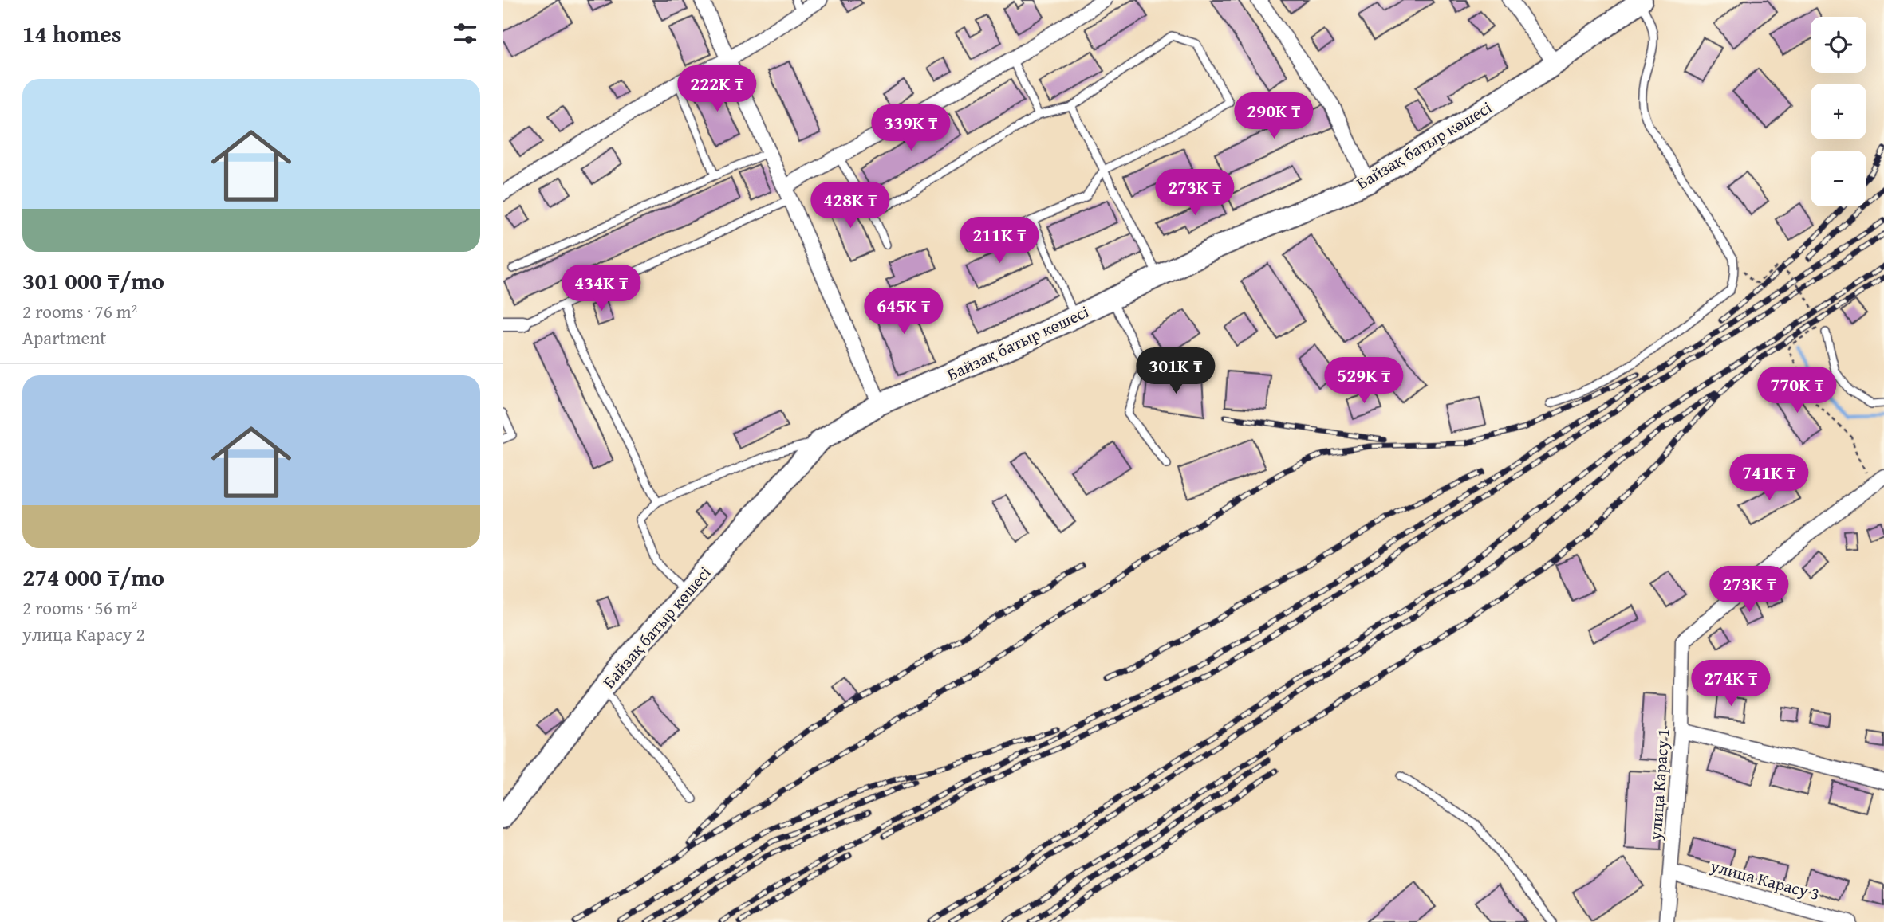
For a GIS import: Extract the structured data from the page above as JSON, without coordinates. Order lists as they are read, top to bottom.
{
  "streets": {
    "main road": ["Байзақ батыр көшесі"],
    "street": ["улица Карасу 1", "улица Карасу 3"]
  },
  "crossings": [
    ["улица Карасу 1", "улица Карасу 3"]
  ],
  "page": {
    "heading": "14 homes",
    "map_buttons": ["+", "−"],
    "price": [
      "222K ₸",
      "290K ₸",
      "339K ₸",
      "273K ₸",
      "428K ₸",
      "211K ₸",
      "434K ₸",
      "645K ₸",
      "301K ₸",
      "529K ₸",
      "770K ₸",
      "741K ₸",
      "273K ₸",
      "274K ₸"
    ],
    "list": [
      {
        "name": "301 000 ₸/mo",
        "note": "2 rooms · 76 m² · Apartment"
      },
      {
        "name": "274 000 ₸/mo",
        "note": "2 rooms · 56 m² · улица Карасу 2"
      }
    ]
  }
}
